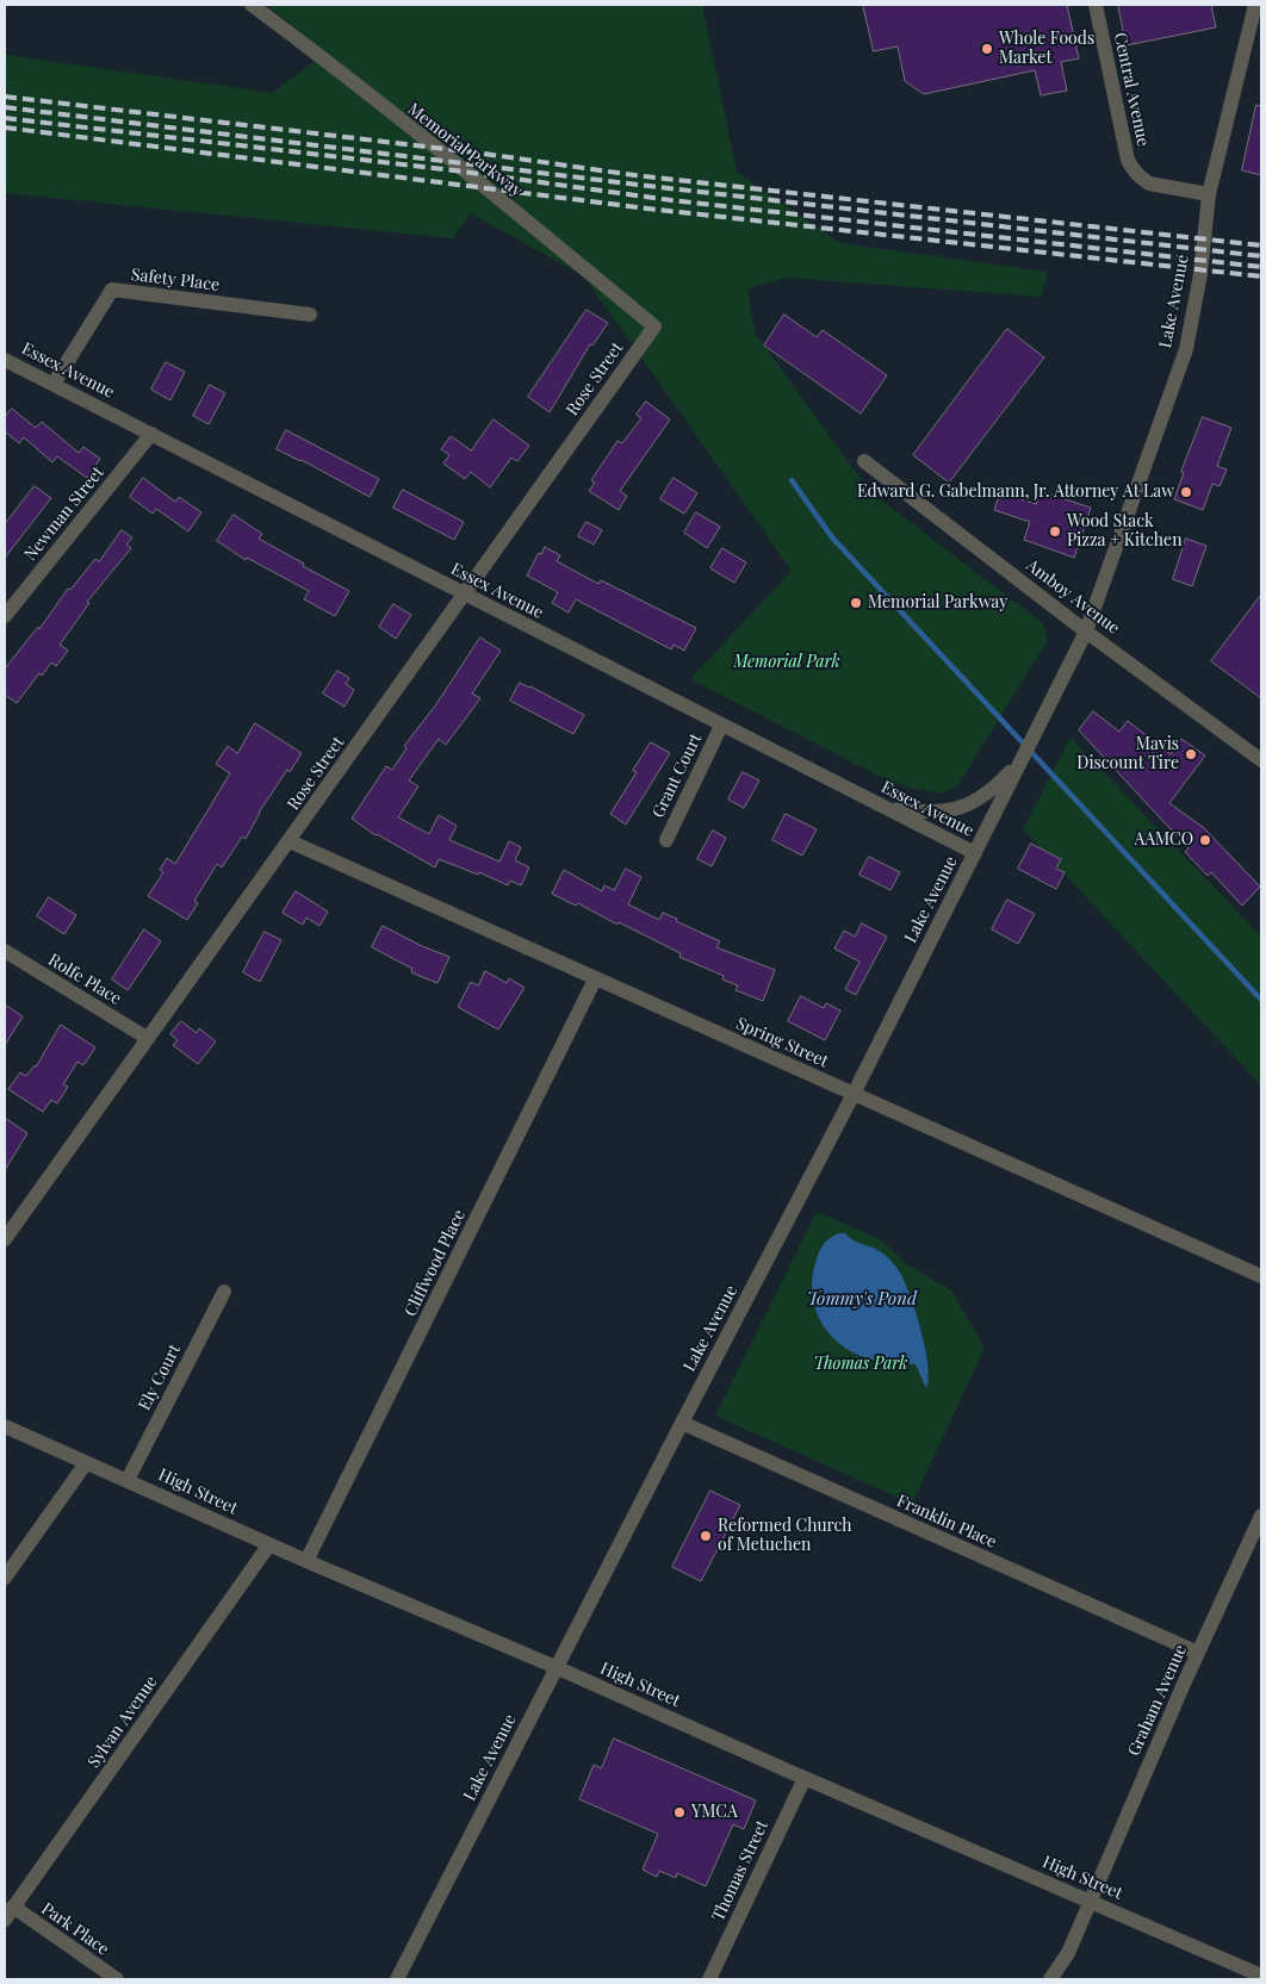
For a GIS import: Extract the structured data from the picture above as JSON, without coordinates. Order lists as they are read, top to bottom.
{
  "streets": {
    "street": [
      "Central Avenue",
      "Memorial Parkway",
      "Safety Place",
      "Lake Avenue",
      "Essex Avenue",
      "Rose Street",
      "Newman Street",
      "Amboy Avenue",
      "Grant Court",
      "Rolfe Place",
      "Spring Street",
      "Cliffwood Place",
      "Ely Court",
      "High Street",
      "Franklin Place",
      "Graham Avenue",
      "Sylvan Avenue",
      "Thomas Street",
      "Park Place"
    ]
  },
  "crossings": [
    ["Central Avenue", "Lake Avenue"],
    ["Memorial Parkway", "Rose Street"],
    ["Safety Place", "Essex Avenue"],
    ["Lake Avenue", "Essex Avenue"],
    ["Lake Avenue", "Amboy Avenue"],
    ["Lake Avenue", "Spring Street"],
    ["Lake Avenue", "High Street"],
    ["Lake Avenue", "Franklin Place"],
    ["Essex Avenue", "Rose Street"],
    ["Essex Avenue", "Newman Street"],
    ["Essex Avenue", "Grant Court"],
    ["Rose Street", "Rolfe Place"],
    ["Rose Street", "Spring Street"],
    ["Spring Street", "Cliffwood Place"],
    ["Cliffwood Place", "High Street"],
    ["Ely Court", "High Street"],
    ["High Street", "Graham Avenue"],
    ["High Street", "Sylvan Avenue"],
    ["High Street", "Thomas Street"],
    ["Franklin Place", "Graham Avenue"],
    ["Sylvan Avenue", "Park Place"]
  ],
  "water": ["Tommy's Pond"],
  "parks": ["Memorial Park", "Thomas Park"],
  "places": [
    "Whole Foods Market",
    "Edward G. Gabelmann, Jr. Attorney At Law",
    "Wood Stack Pizza + Kitchen",
    "Memorial Parkway",
    "Mavis Discount Tire",
    "AAMCO",
    "Reformed Church of Metuchen",
    "YMCA"
  ]
}
